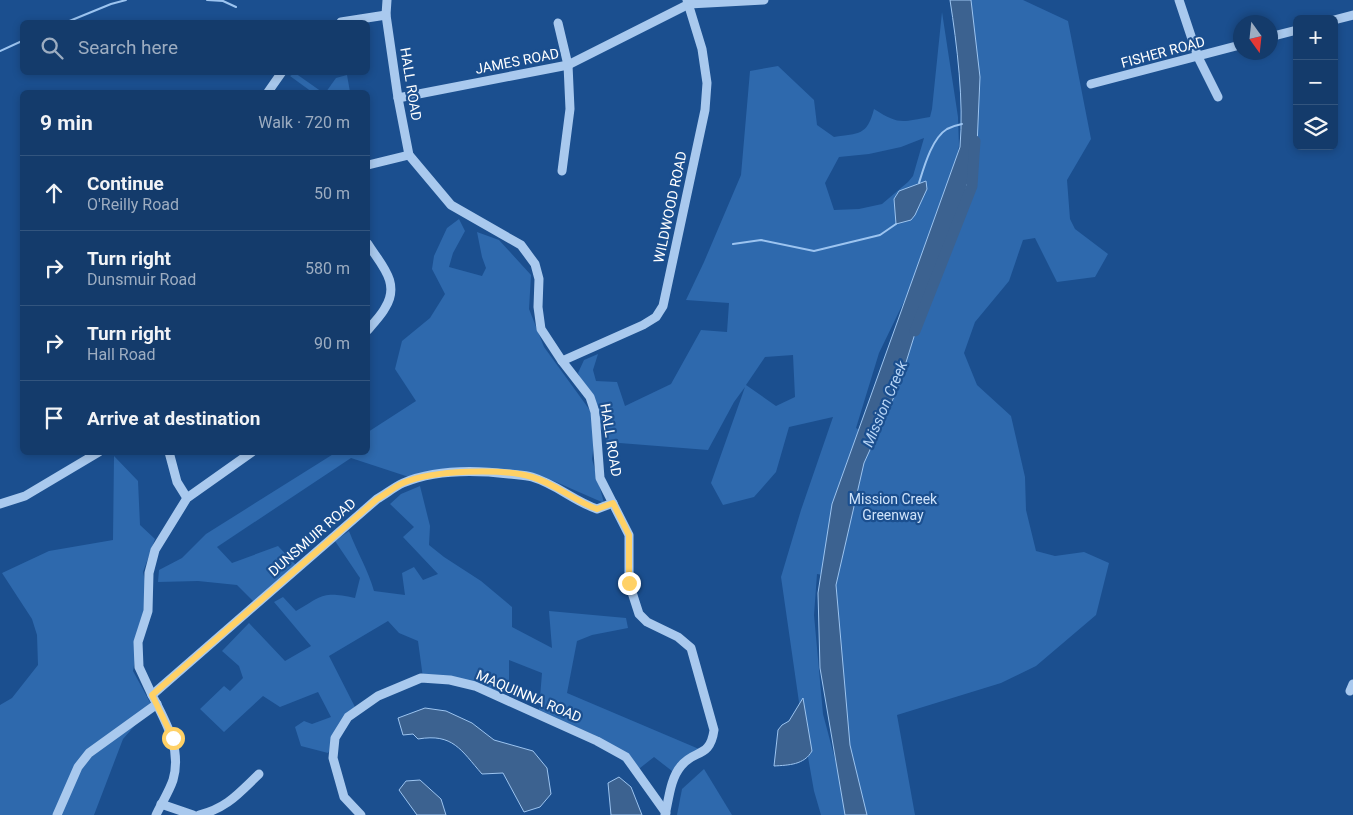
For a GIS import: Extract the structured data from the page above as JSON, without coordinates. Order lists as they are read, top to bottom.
{
  "streets": {
    "street": [
      "FISHER ROAD",
      "JAMES ROAD",
      "HALL ROAD",
      "WILDWOOD ROAD",
      "DUNSMUIR ROAD",
      "MAQUINNA ROAD"
    ]
  },
  "crossings": [
    ["JAMES ROAD", "HALL ROAD"],
    ["JAMES ROAD", "WILDWOOD ROAD"],
    ["HALL ROAD", "WILDWOOD ROAD"],
    ["HALL ROAD", "DUNSMUIR ROAD"],
    ["HALL ROAD", "MAQUINNA ROAD"]
  ],
  "water": ["Mission Creek"],
  "parks": ["Mission Creek Greenway"],
  "north": "bottom",
  "page": {
    "map_buttons": ["+", "−"],
    "search": "Search here",
    "heading": ["9 min", "Walk · 720 m"],
    "list": [
      ["Continue", "O'Reilly Road", "50 m"],
      ["Turn right", "Dunsmuir Road", "580 m"],
      ["Turn right", "Hall Road", "90 m"],
      "Arrive at destination"
    ]
  }
}
